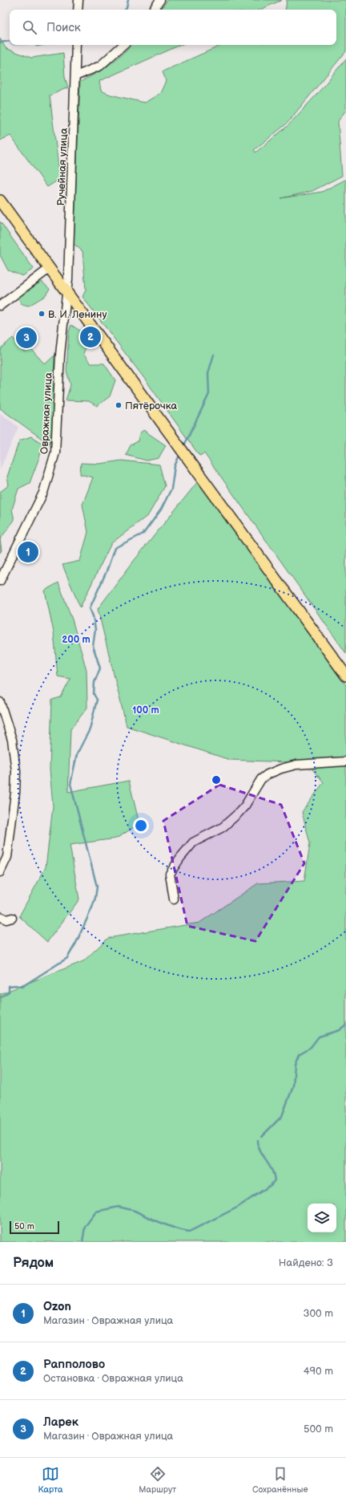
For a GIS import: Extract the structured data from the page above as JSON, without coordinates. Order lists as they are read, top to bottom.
{
  "streets": {
    "street": ["Ручейная улица", "Овражная улица"]
  },
  "crossings": [
    ["Ручейная улица", "Овражная улица"]
  ],
  "places": ["В. И. Ленину", "Пятёрочка"],
  "scale_bar": "50 m",
  "page": {
    "search": "Поиск",
    "pins": ["2", "3", "1"],
    "scale": "50 m",
    "heading": ["Рядом", "Найдено: 3"],
    "list": [
      {
        "mark": "1",
        "name": "Ozon",
        "note": "Магазин · Овражная улица",
        "value": "300 m"
      },
      {
        "mark": "2",
        "name": "Рапполово",
        "note": "Остановка · Овражная улица",
        "value": "490 m"
      },
      {
        "mark": "3",
        "name": "Ларек",
        "note": "Магазин · Овражная улица",
        "value": "500 m"
      }
    ],
    "nav": ["Карта", "Маршрут", "Сохранённые"]
  },
  "rings": ["200 m", "100 m"]
}
